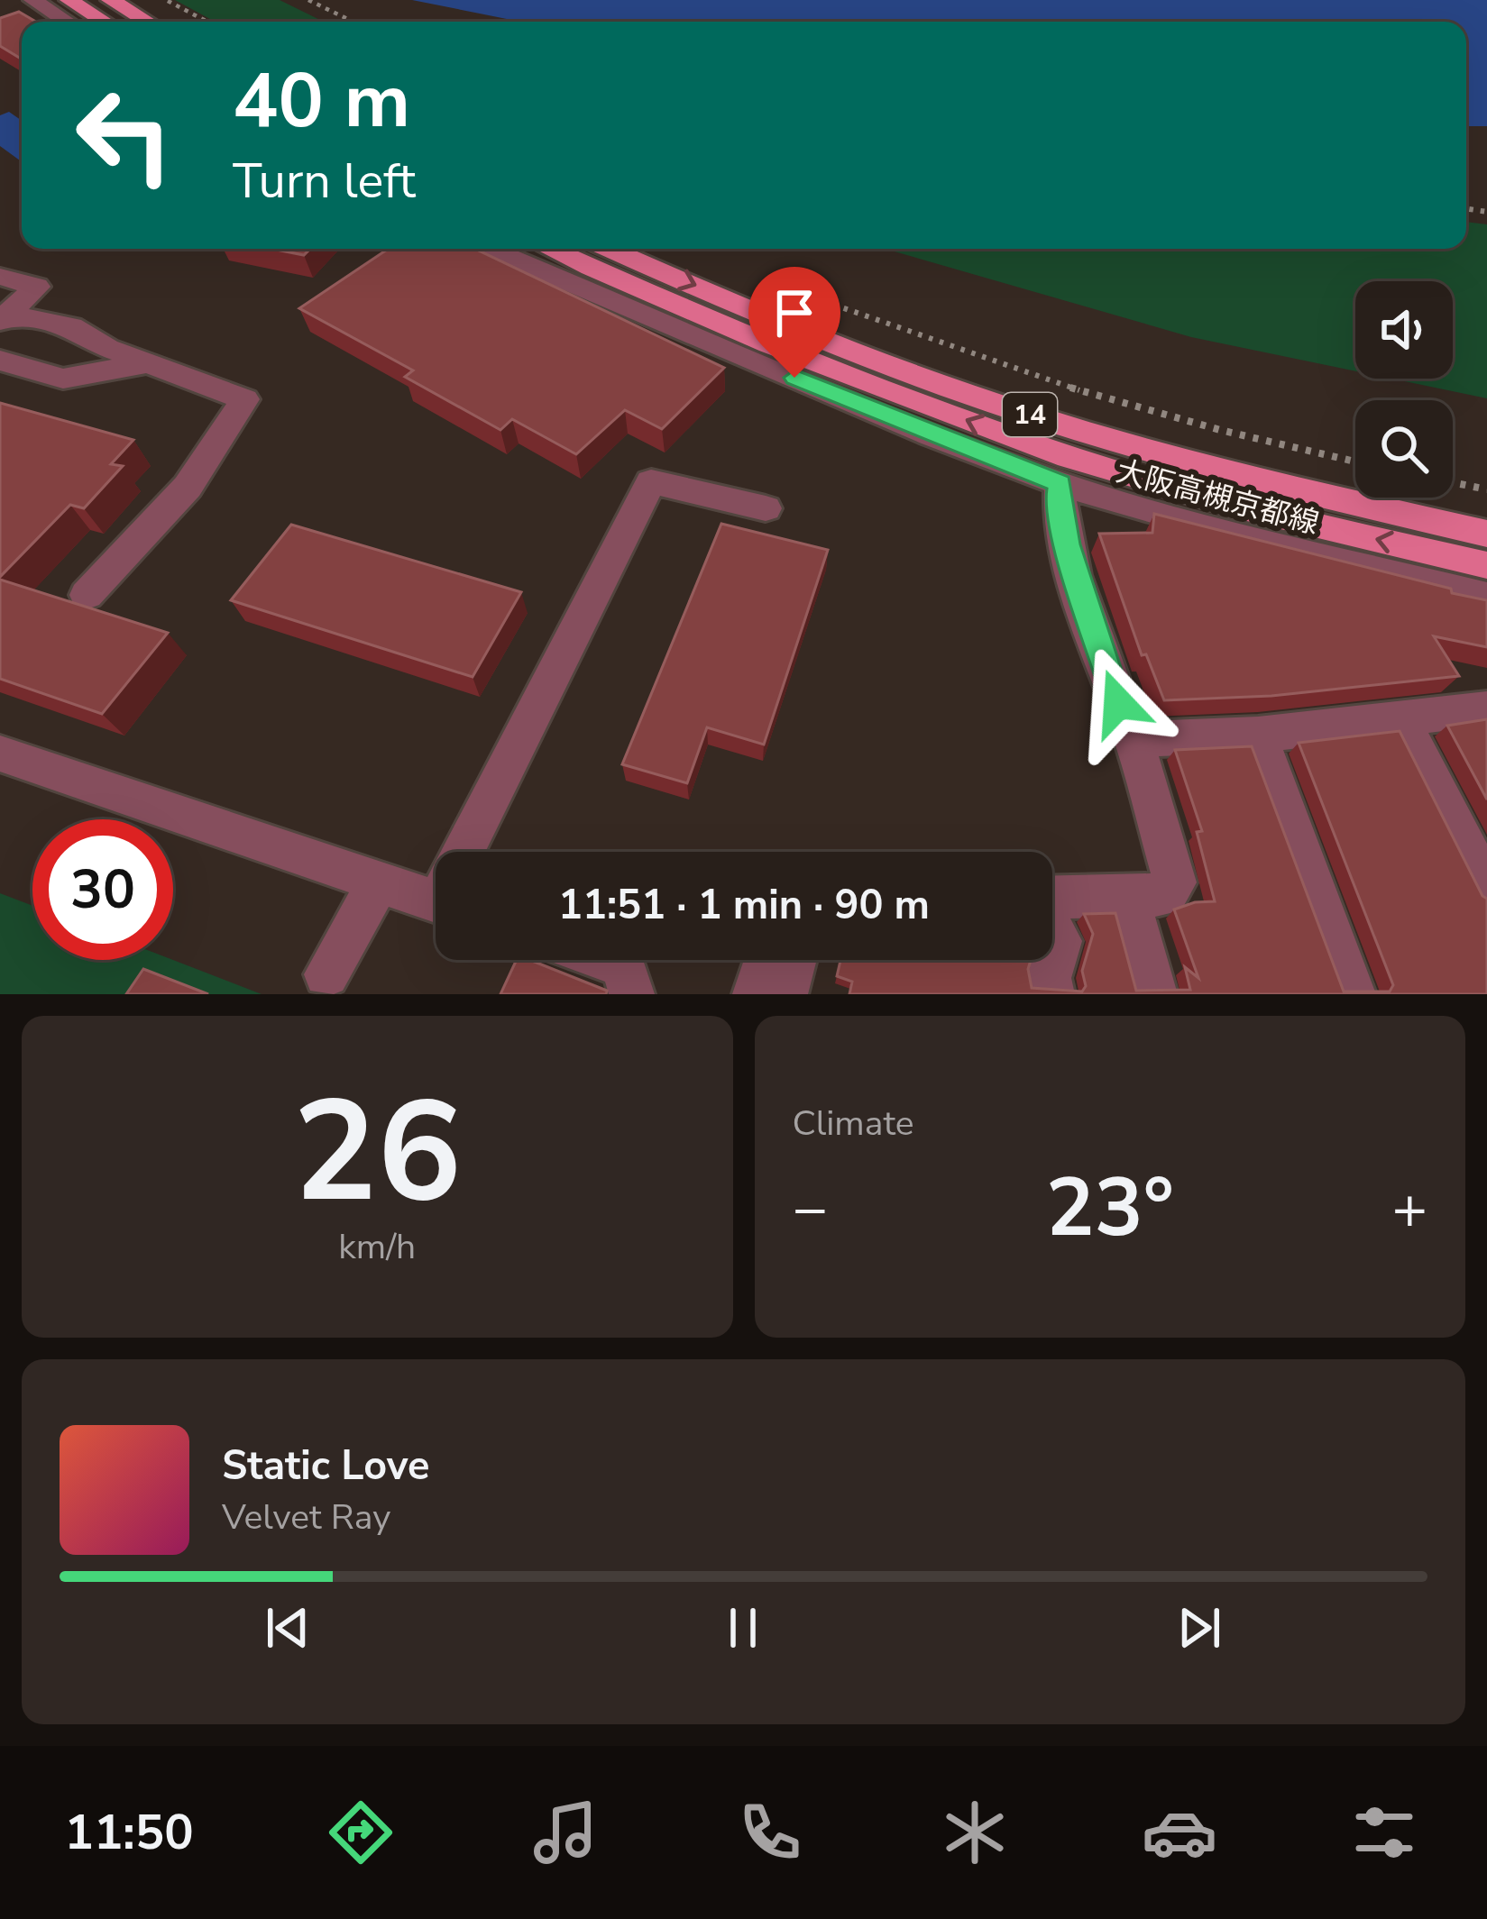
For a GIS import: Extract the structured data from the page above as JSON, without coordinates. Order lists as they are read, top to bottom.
{
  "streets": {
    "main road": ["14", "大阪高槻京都線"]
  },
  "page": {
    "turn": ["40 m", "Turn left"],
    "limit": "30",
    "trip": "11:51 · 1 min · 90 m",
    "tile": [
      ["26", "km/h"],
      "Climate"
    ],
    "heat": ["−", "23°", "+"],
    "song": ["Static Love", "Velvet Ray"],
    "tabs": "11:50"
  }
}
